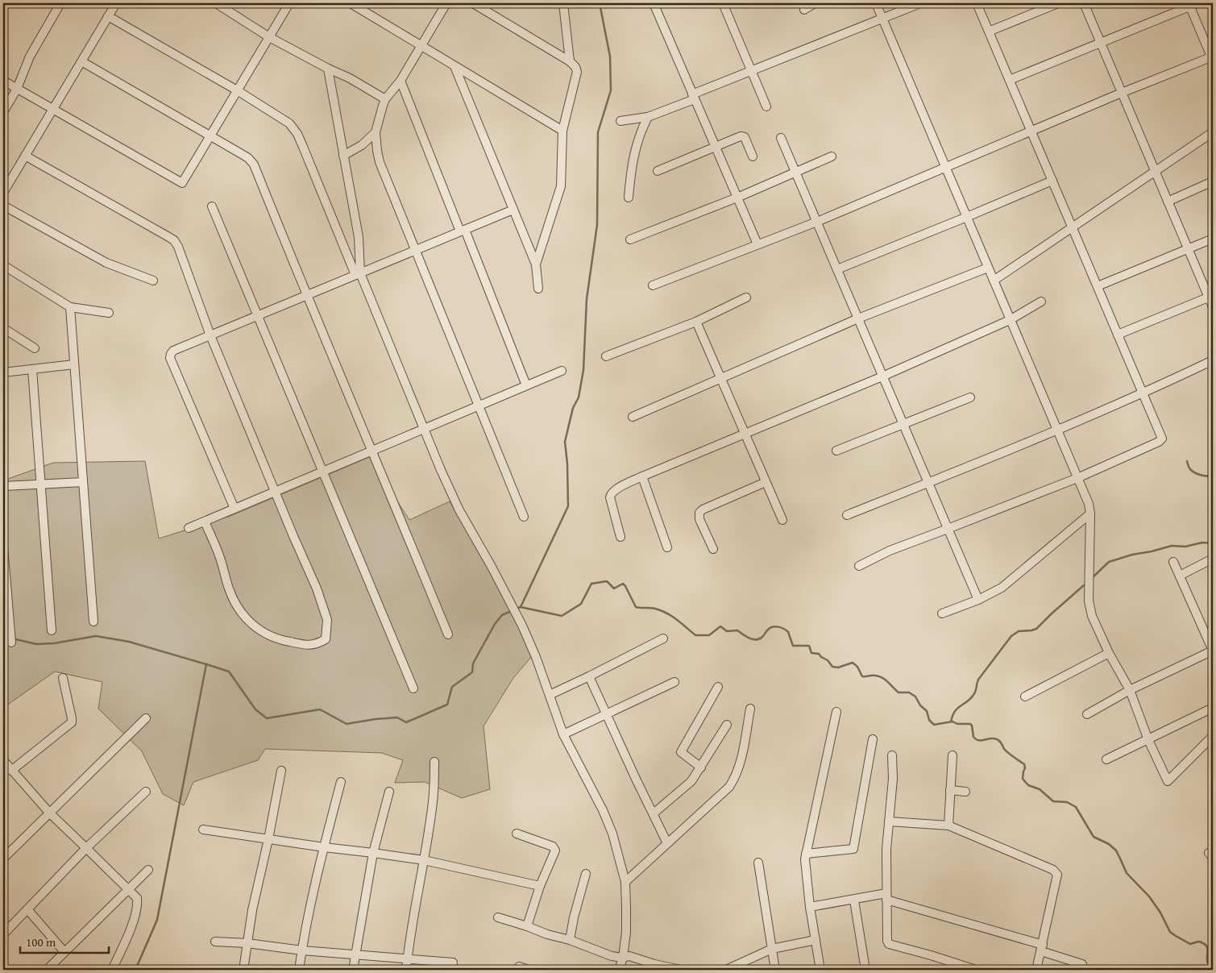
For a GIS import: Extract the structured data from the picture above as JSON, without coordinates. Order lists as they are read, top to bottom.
{
  "scale_bar": "100 m"
}
